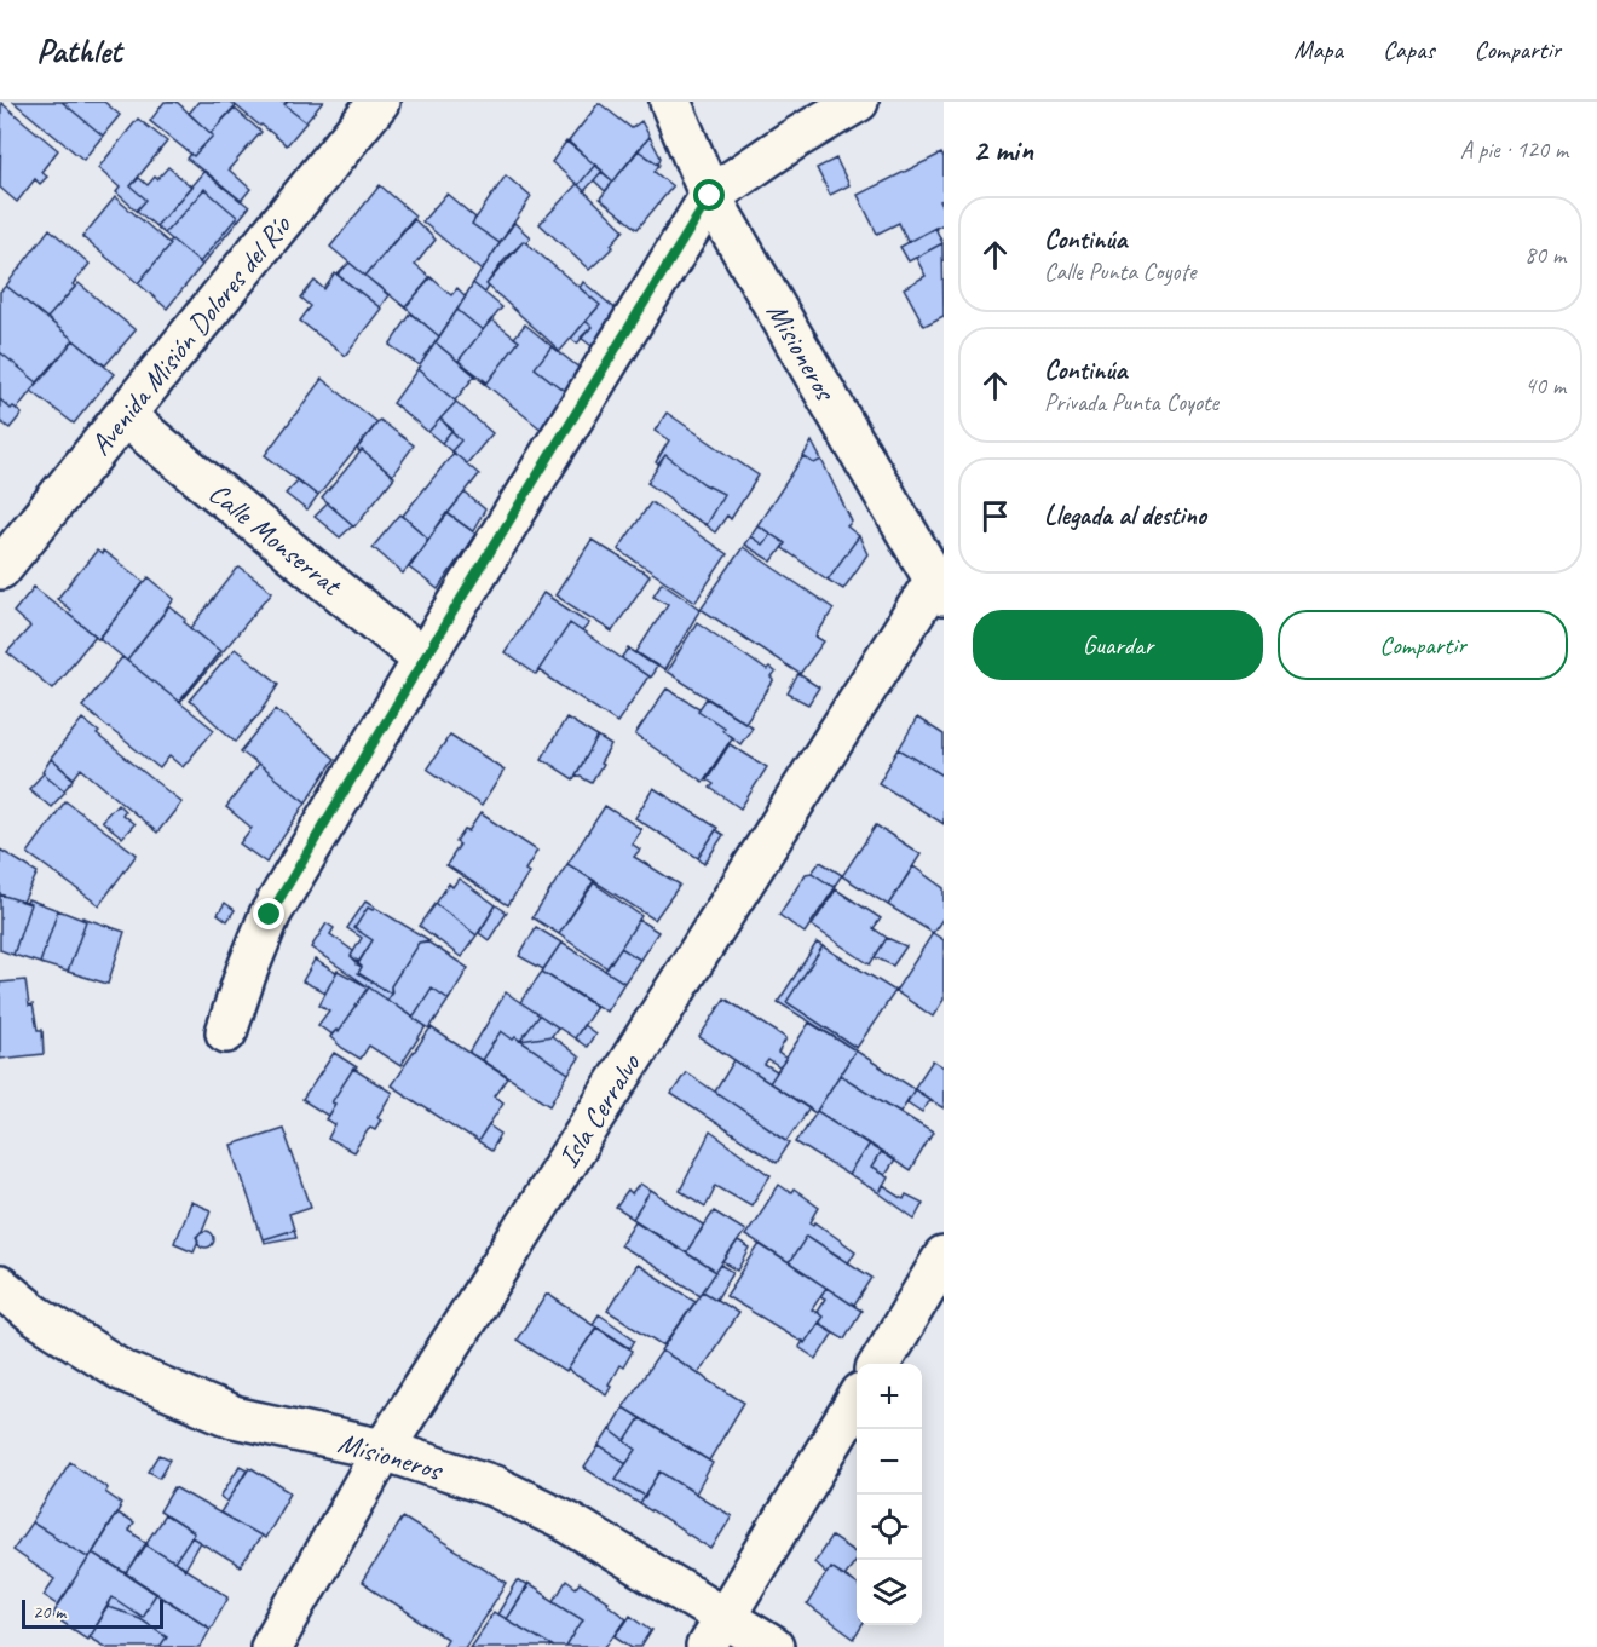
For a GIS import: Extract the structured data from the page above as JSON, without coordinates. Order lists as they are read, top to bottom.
{
  "streets": {
    "street": [
      "Avenida Misión Dolores del Río",
      "Misioneros",
      "Calle Monserrat",
      "Isla Cerralvo"
    ]
  },
  "crossings": [
    ["Avenida Misión Dolores del Río", "Calle Monserrat"],
    ["Misioneros", "Isla Cerralvo"]
  ],
  "scale_bar": "20 m",
  "page": {
    "header": "Pathlet",
    "nav": ["Mapa", "Capas", "Compartir"],
    "heading": ["2 min", "A pie · 120 m"],
    "list": [
      ["Continúa", "Calle Punta Coyote", "80 m"],
      ["Continúa", "Privada Punta Coyote", "40 m"],
      "Llegada al destino"
    ],
    "buttons": ["Guardar", "Compartir"],
    "map_buttons": ["+", "−"],
    "scale": "20 m"
  }
}
